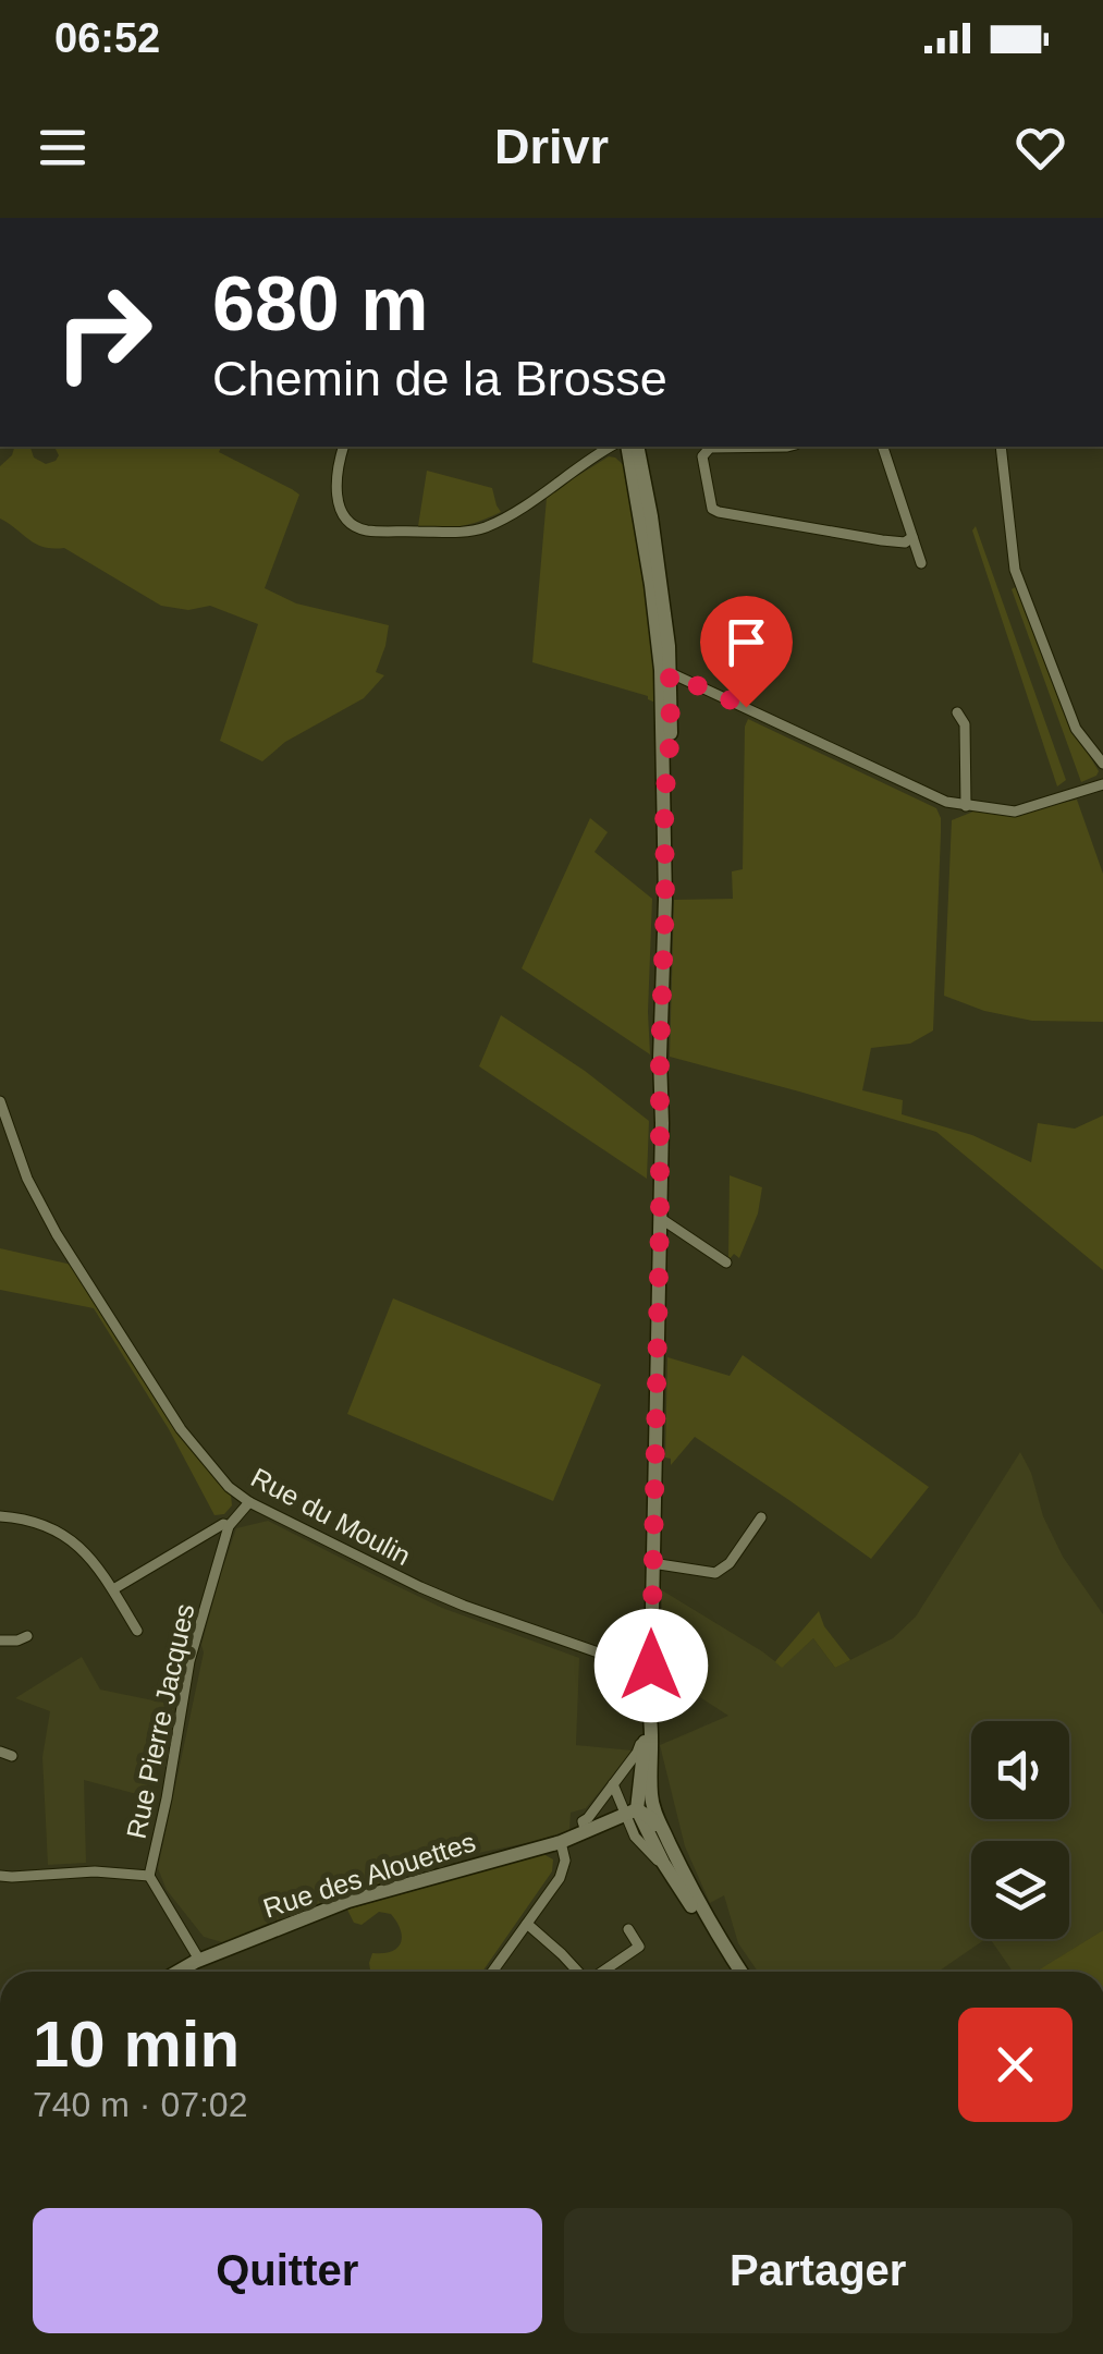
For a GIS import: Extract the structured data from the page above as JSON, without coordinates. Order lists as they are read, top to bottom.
{
  "streets": {
    "main road": ["Rue des Alouettes"],
    "street": ["Rue du Moulin", "Rue Pierre Jacques"]
  },
  "crossings": [
    ["Rue du Moulin", "Rue Pierre Jacques"]
  ],
  "page": {
    "status": "06:52",
    "header": "Drivr",
    "turn": ["680 m", "Chemin de la Brosse"],
    "heading": ["10 min", "740 m · 07:02"],
    "buttons": ["Quitter", "Partager"]
  }
}
